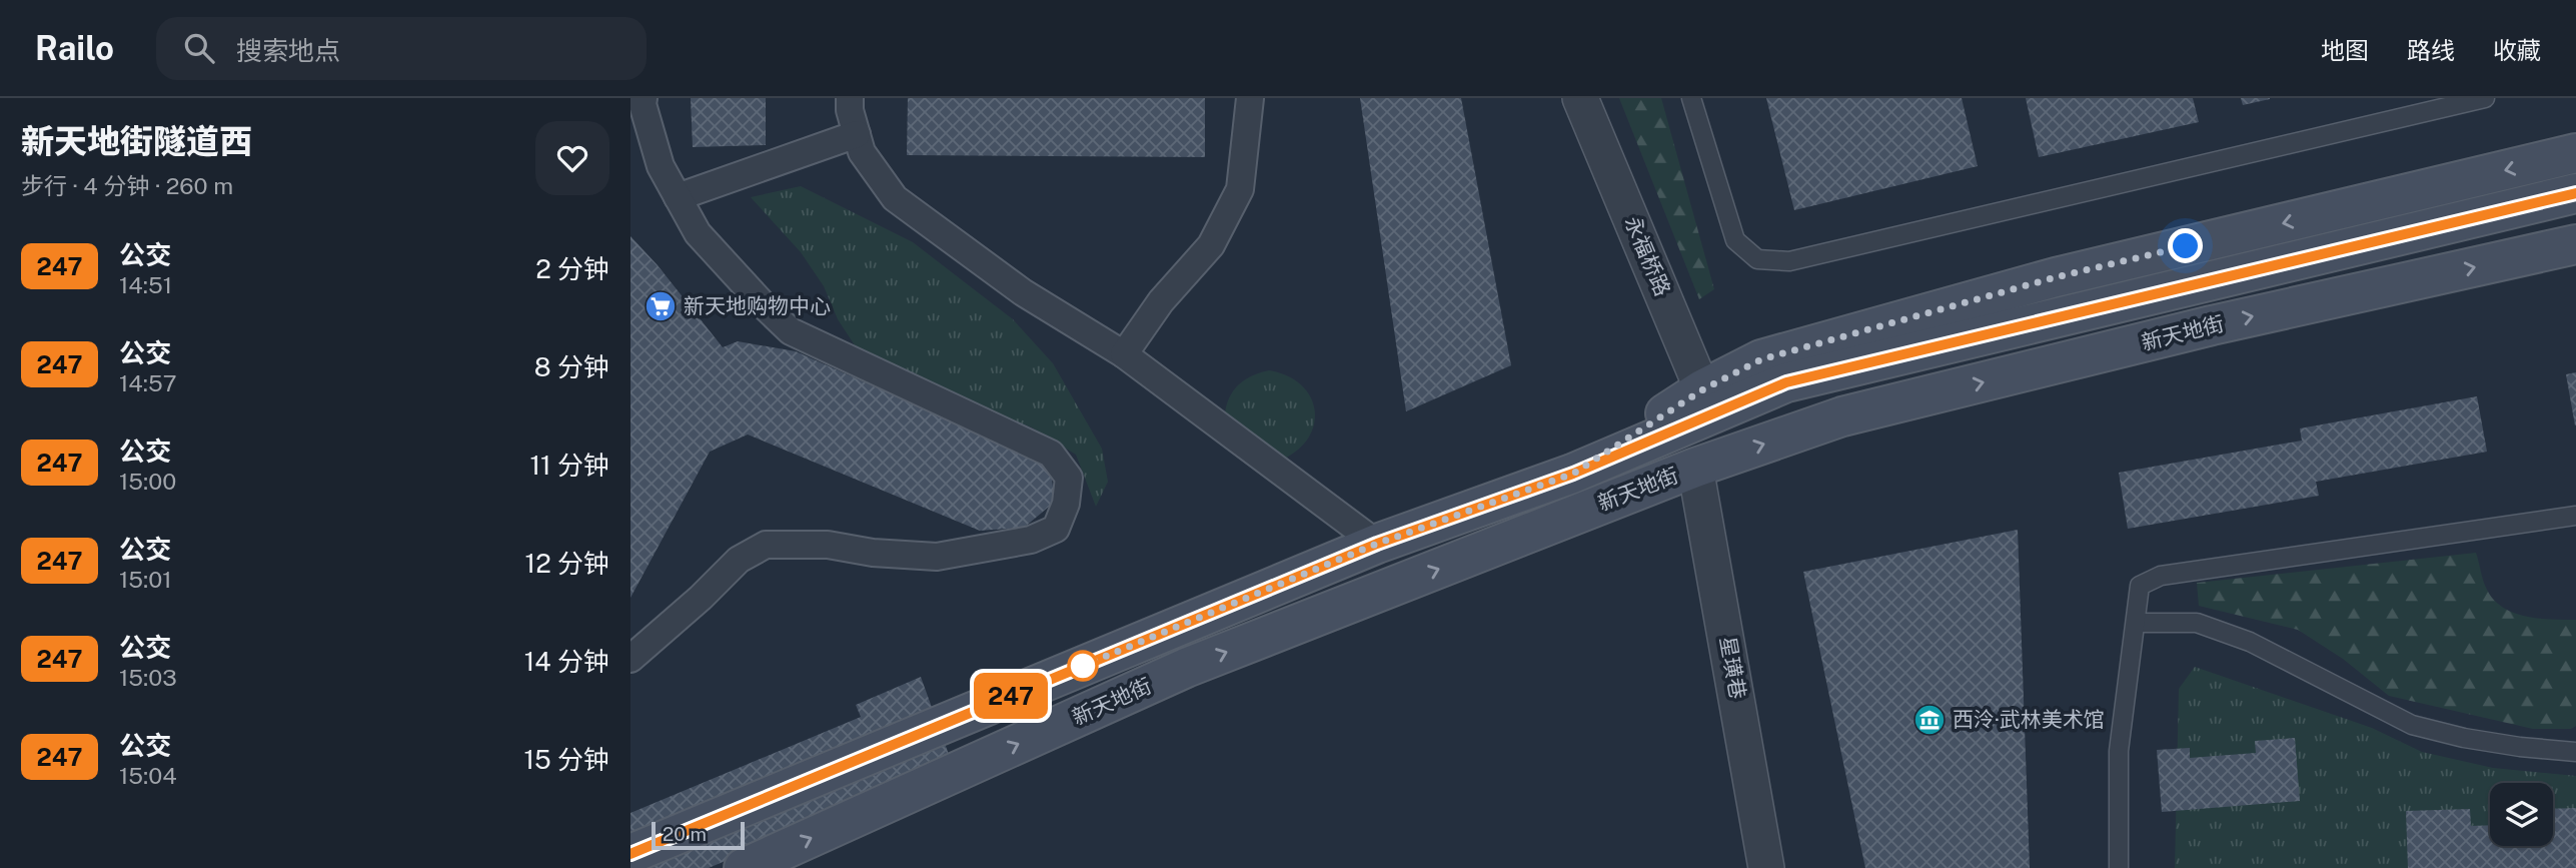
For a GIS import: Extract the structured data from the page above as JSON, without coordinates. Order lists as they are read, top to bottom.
{
  "streets": {
    "main road": ["新天地街"],
    "street": ["永福桥路", "星璜巷"]
  },
  "crossings": [
    ["永福桥路", "新天地街"],
    ["新天地街", "星璜巷"]
  ],
  "places": {
    "supermarket": ["新天地购物中心"],
    "museum": ["西泠·武林美术馆"]
  },
  "lines": ["bus line 247"],
  "scale_bar": "20 m",
  "page": {
    "header": "Railo",
    "search": "搜索地点",
    "nav": ["地图", "路线", "收藏"],
    "heading": ["新天地街隧道西", "步行 · 4 分钟 · 260 m"],
    "on_map": "247",
    "list": [
      {
        "mark": "247",
        "name": "公交",
        "note": "14:51",
        "value": "2 分钟"
      },
      {
        "mark": "247",
        "name": "公交",
        "note": "14:57",
        "value": "8 分钟"
      },
      {
        "mark": "247",
        "name": "公交",
        "note": "15:00",
        "value": "11 分钟"
      },
      {
        "mark": "247",
        "name": "公交",
        "note": "15:01",
        "value": "12 分钟"
      },
      {
        "mark": "247",
        "name": "公交",
        "note": "15:03",
        "value": "14 分钟"
      },
      {
        "mark": "247",
        "name": "公交",
        "note": "15:04",
        "value": "15 分钟"
      }
    ],
    "scale": "20 m"
  }
}
